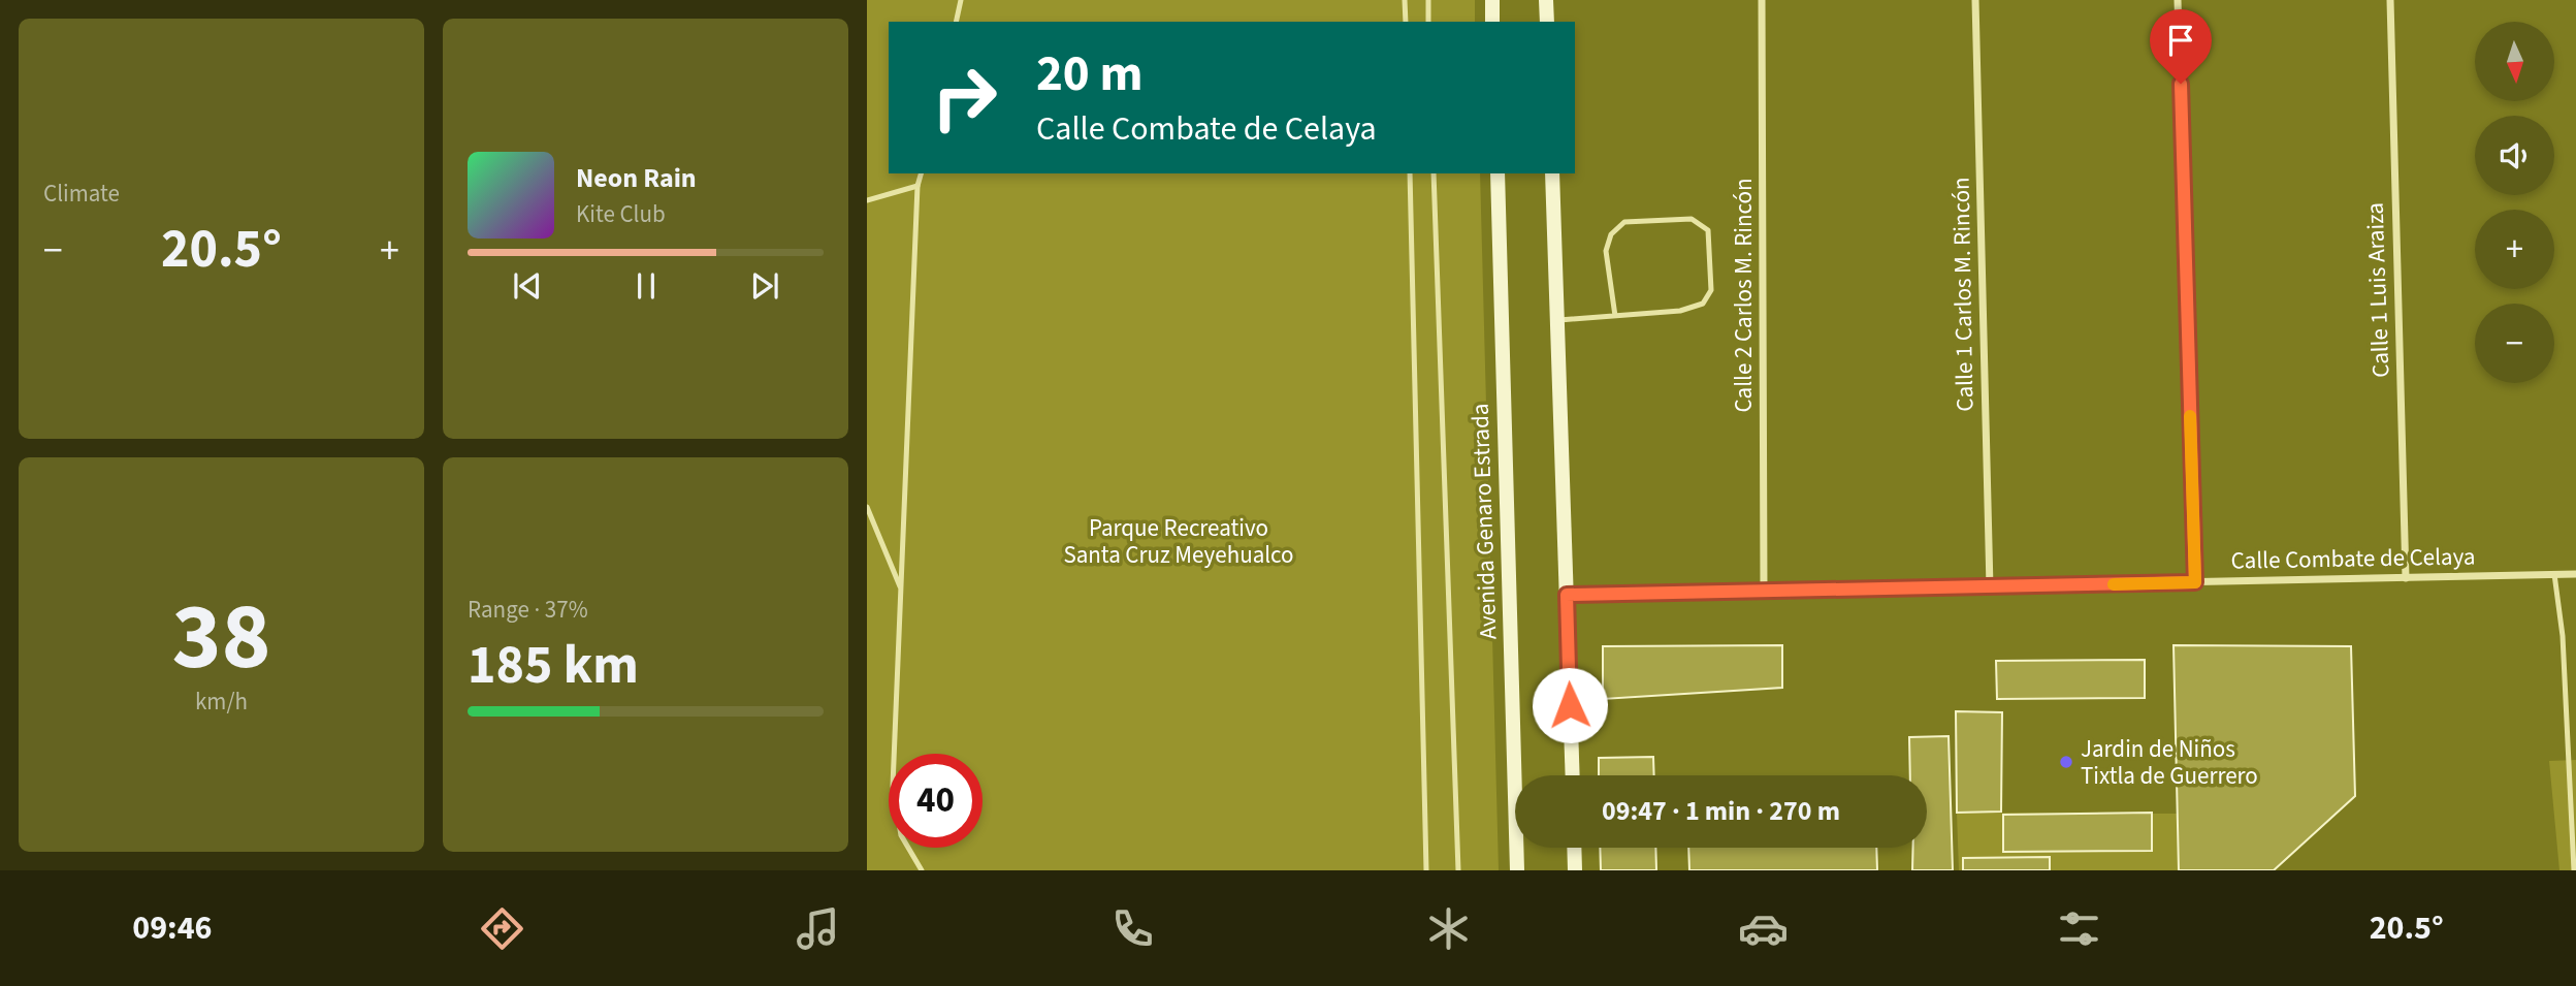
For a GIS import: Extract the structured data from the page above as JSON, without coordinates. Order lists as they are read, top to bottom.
{
  "streets": {
    "street": [
      "Calle 1 Luis Araiza",
      "Calle 1 Carlos M. Rincón",
      "Calle 2 Carlos M. Rincón",
      "Avenida Genaro Estrada",
      "Calle Combate de Celaya"
    ]
  },
  "crossings": [
    ["Calle 1 Luis Araiza", "Calle Combate de Celaya"],
    ["Calle 1 Carlos M. Rincón", "Calle Combate de Celaya"],
    ["Calle 2 Carlos M. Rincón", "Calle Combate de Celaya"]
  ],
  "parks": ["Parque Recreativo Santa Cruz Meyehualco"],
  "places": ["Jardin de Niños Tixtla de Guerrero"],
  "north": "bottom",
  "page": {
    "tile": [
      "Climate",
      ["38", "km/h"],
      ["Range · 37%", "185 km"]
    ],
    "map_buttons": ["+", "−"],
    "turn": ["20 m", "Calle Combate de Celaya"],
    "song": ["Neon Rain", "Kite Club"],
    "heat": ["−", "20.5°", "+"],
    "limit": "40",
    "trip": "09:47 · 1 min · 270 m",
    "tabs": ["09:46", "20.5°"]
  }
}
